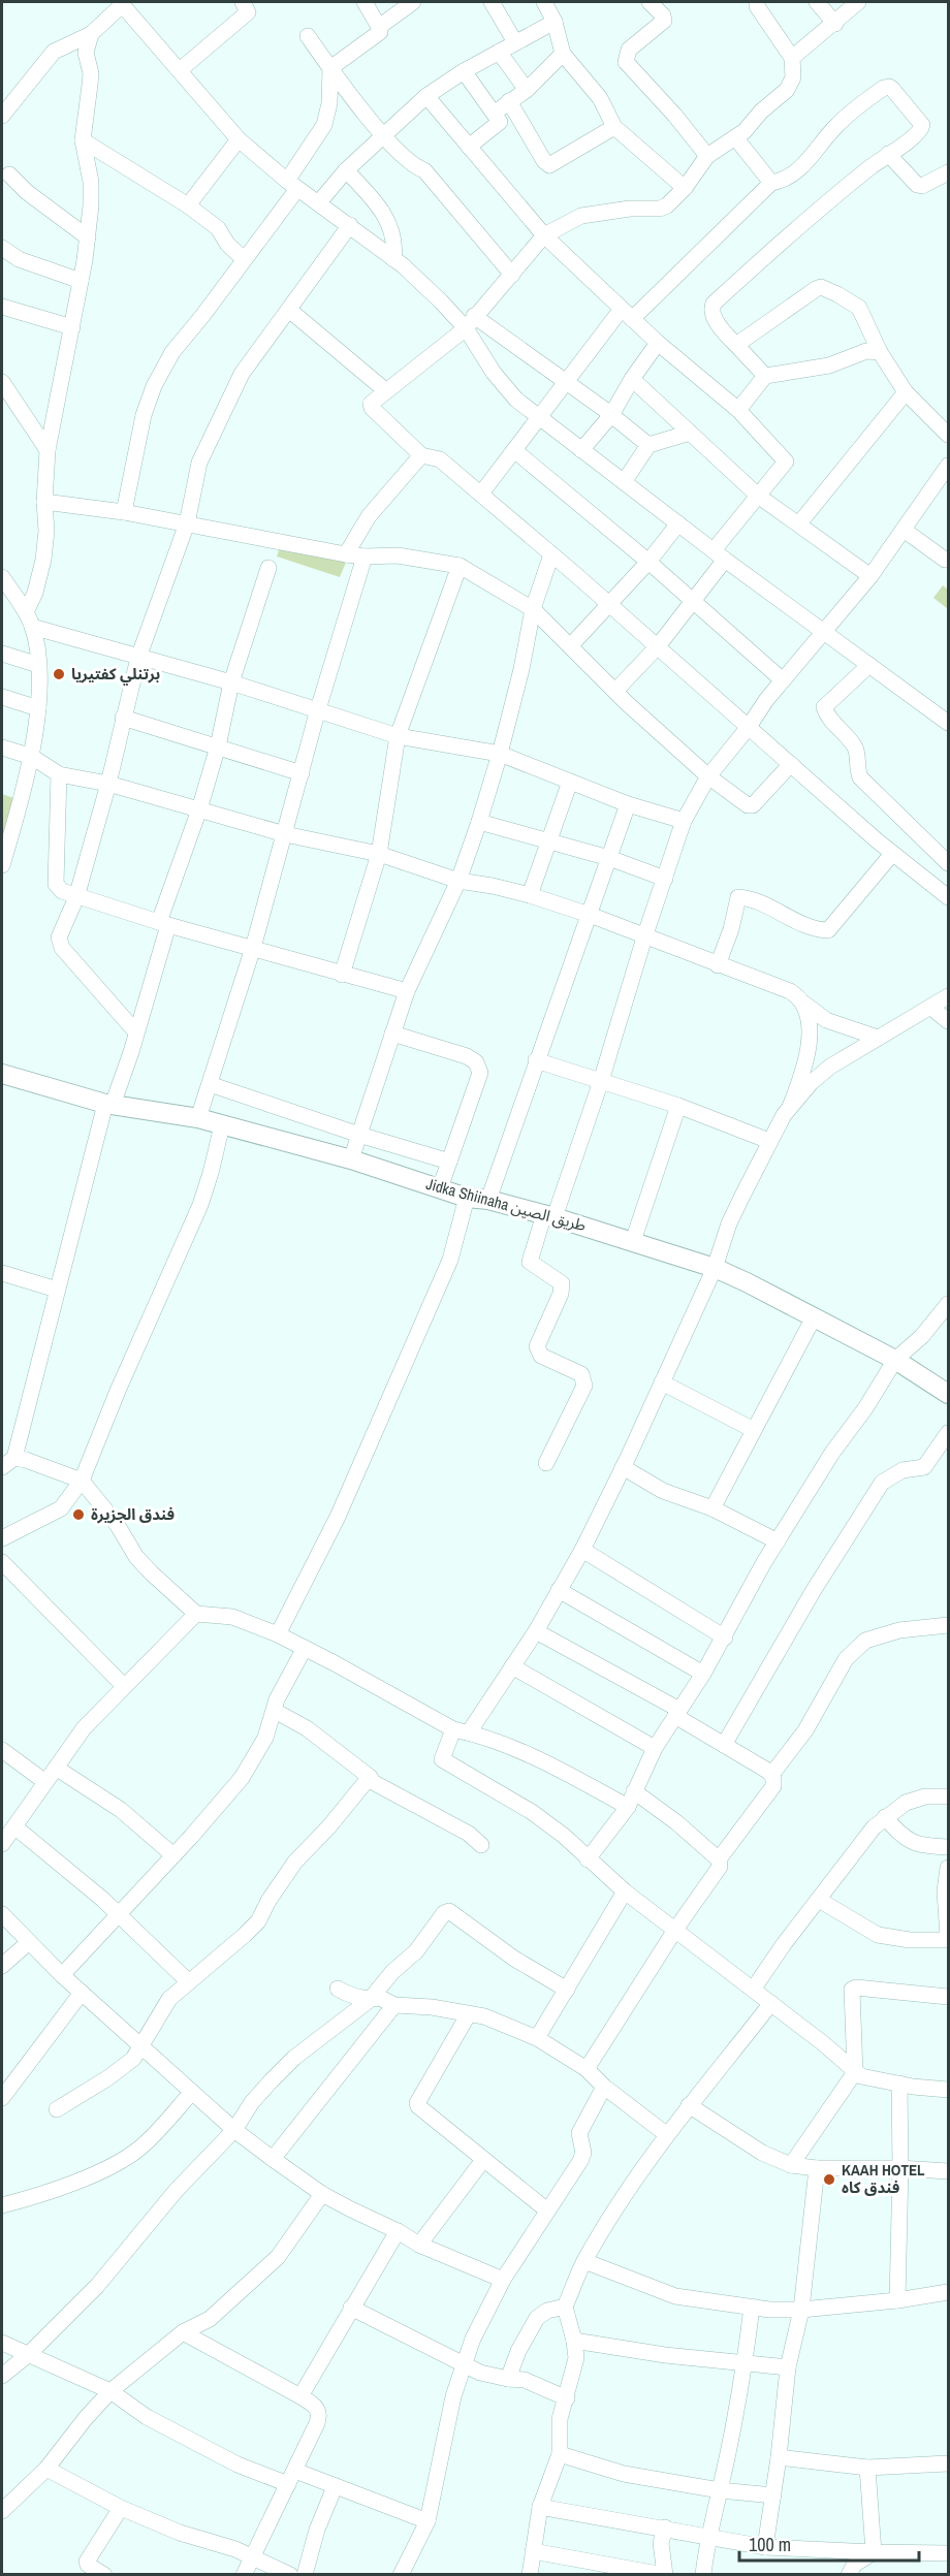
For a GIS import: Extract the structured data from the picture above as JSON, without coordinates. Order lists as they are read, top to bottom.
{
  "streets": {
    "main road": ["Jidka Shiinaha طريق الصين"]
  },
  "places": ["برتنلي كفتيريا", "فندق الجزيرة", "KAAH HOTEL فندق كاه"],
  "scale_bar": "100 m"
}
